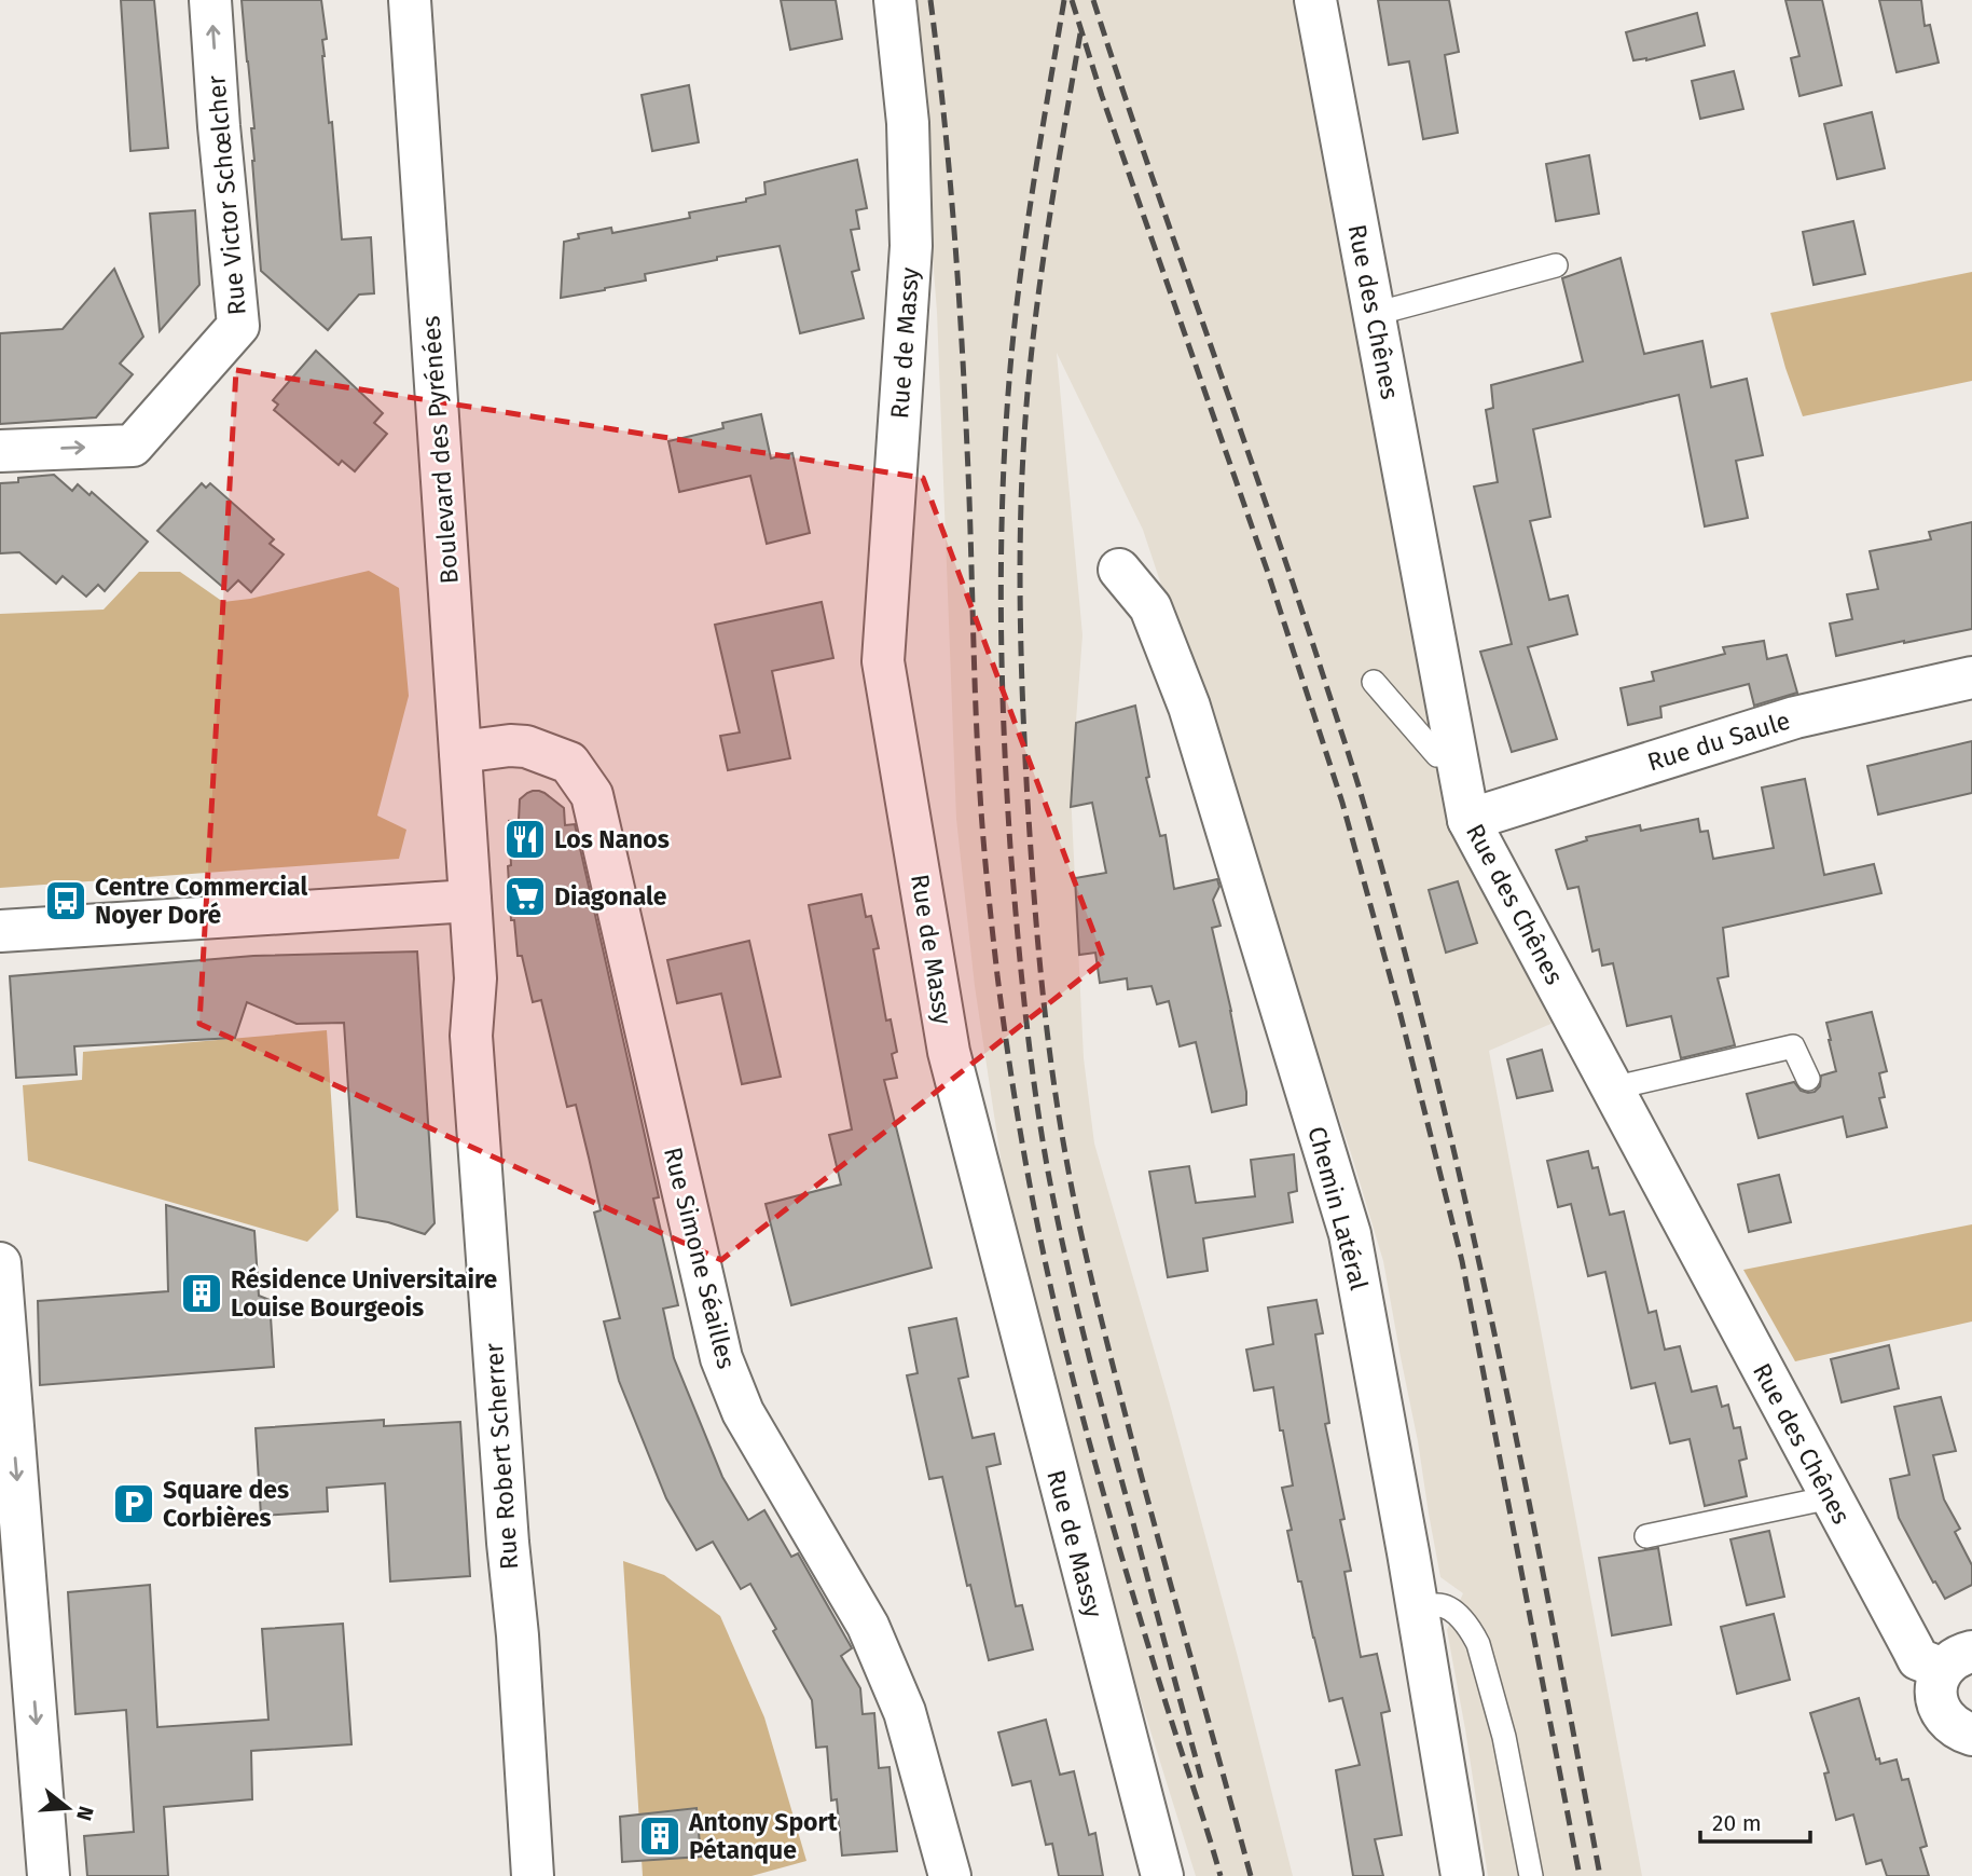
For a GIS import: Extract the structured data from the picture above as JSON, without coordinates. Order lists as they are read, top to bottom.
{
  "streets": {
    "street": [
      "Rue Victor Schœlcher",
      "Rue des Chênes",
      "Rue de Massy",
      "Boulevard des Pyrénées",
      "Rue du Saule",
      "Chemin Latéral",
      "Rue Simone Séailles",
      "Rue Robert Scherrer"
    ]
  },
  "crossings": [
    ["Rue des Chênes", "Rue du Saule"],
    ["Boulevard des Pyrénées", "Rue Simone Séailles"],
    ["Boulevard des Pyrénées", "Rue Robert Scherrer"]
  ],
  "one_way": ["Rue Victor Schœlcher"],
  "places": {
    "restaurant": ["Los Nanos"],
    "supermarket": ["Diagonale"],
    "bus stop": ["Centre Commercial Noyer Doré"],
    "building": ["Résidence Universitaire Louise Bourgeois", "Antony Sport Pétanque"],
    "parking": ["Square des Corbières"]
  },
  "scale_bar": "20 m",
  "north": "right"
}
